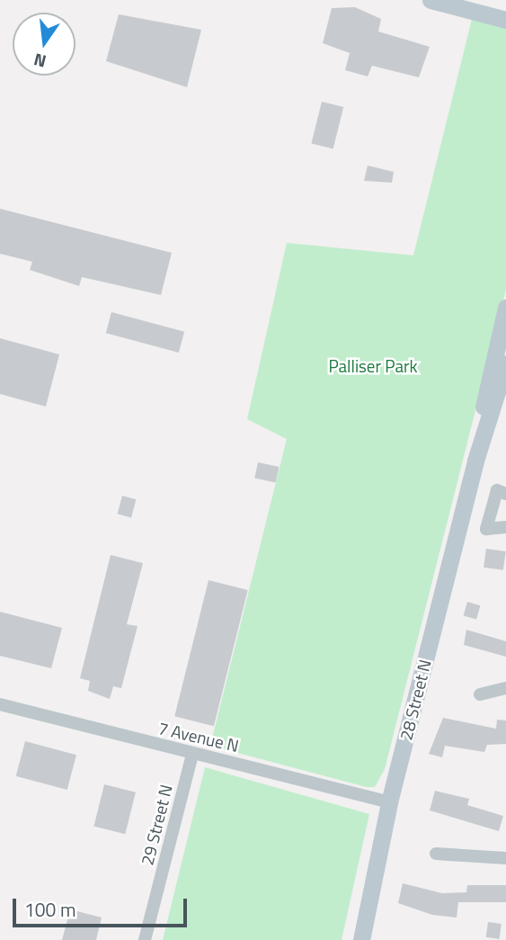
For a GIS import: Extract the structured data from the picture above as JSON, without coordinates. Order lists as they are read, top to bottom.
{
  "streets": {
    "main road": ["28 Street N"],
    "street": ["7 Avenue N", "29 Street N"]
  },
  "crossings": [
    ["28 Street N", "7 Avenue N"],
    ["7 Avenue N", "29 Street N"]
  ],
  "parks": ["Palliser Park"],
  "scale_bar": "100 m",
  "north": "bottom"
}
